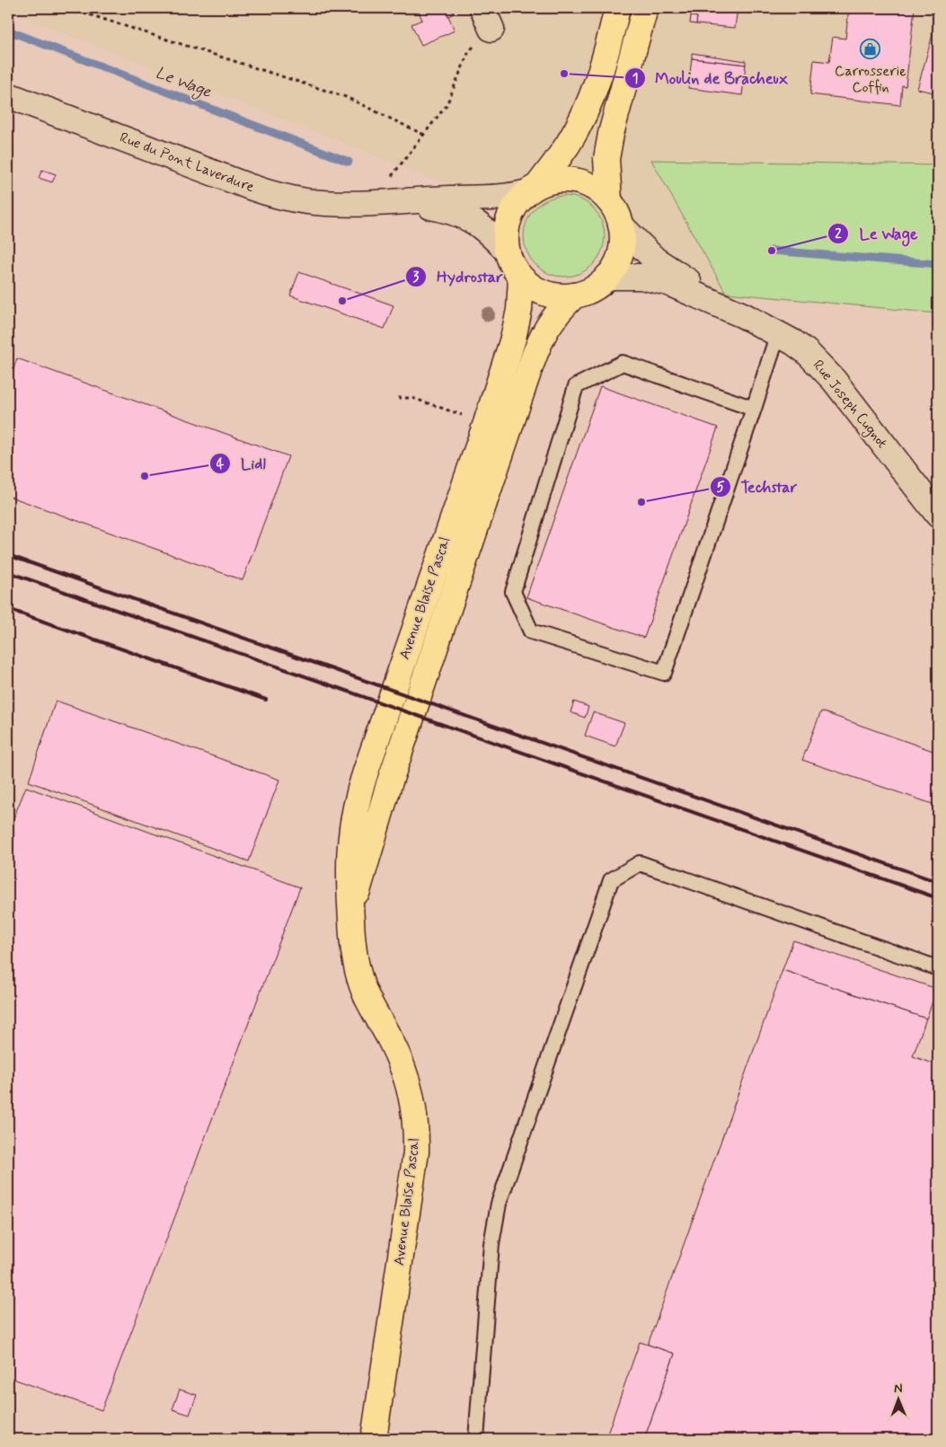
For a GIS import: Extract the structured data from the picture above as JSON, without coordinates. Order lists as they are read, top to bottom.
{
  "streets": {
    "main road": ["Avenue Blaise Pascal"],
    "street": ["Rue du Pont Laverdure", "Rue Joseph Cugnot"]
  },
  "crossings": [
    ["Rue du Pont Laverdure", "Rue Joseph Cugnot"],
    ["Rue du Pont Laverdure", "Avenue Blaise Pascal"],
    ["Rue Joseph Cugnot", "Avenue Blaise Pascal"]
  ],
  "water": ["Le Wage"],
  "places": {
    "shop": ["Carrosserie Coffin"],
    "other": [
      "Moulin de Bracheux",
      "Le Wage",
      "Hydrostar",
      "Lidl",
      "Techstar"
    ]
  },
  "north": "top"
}
